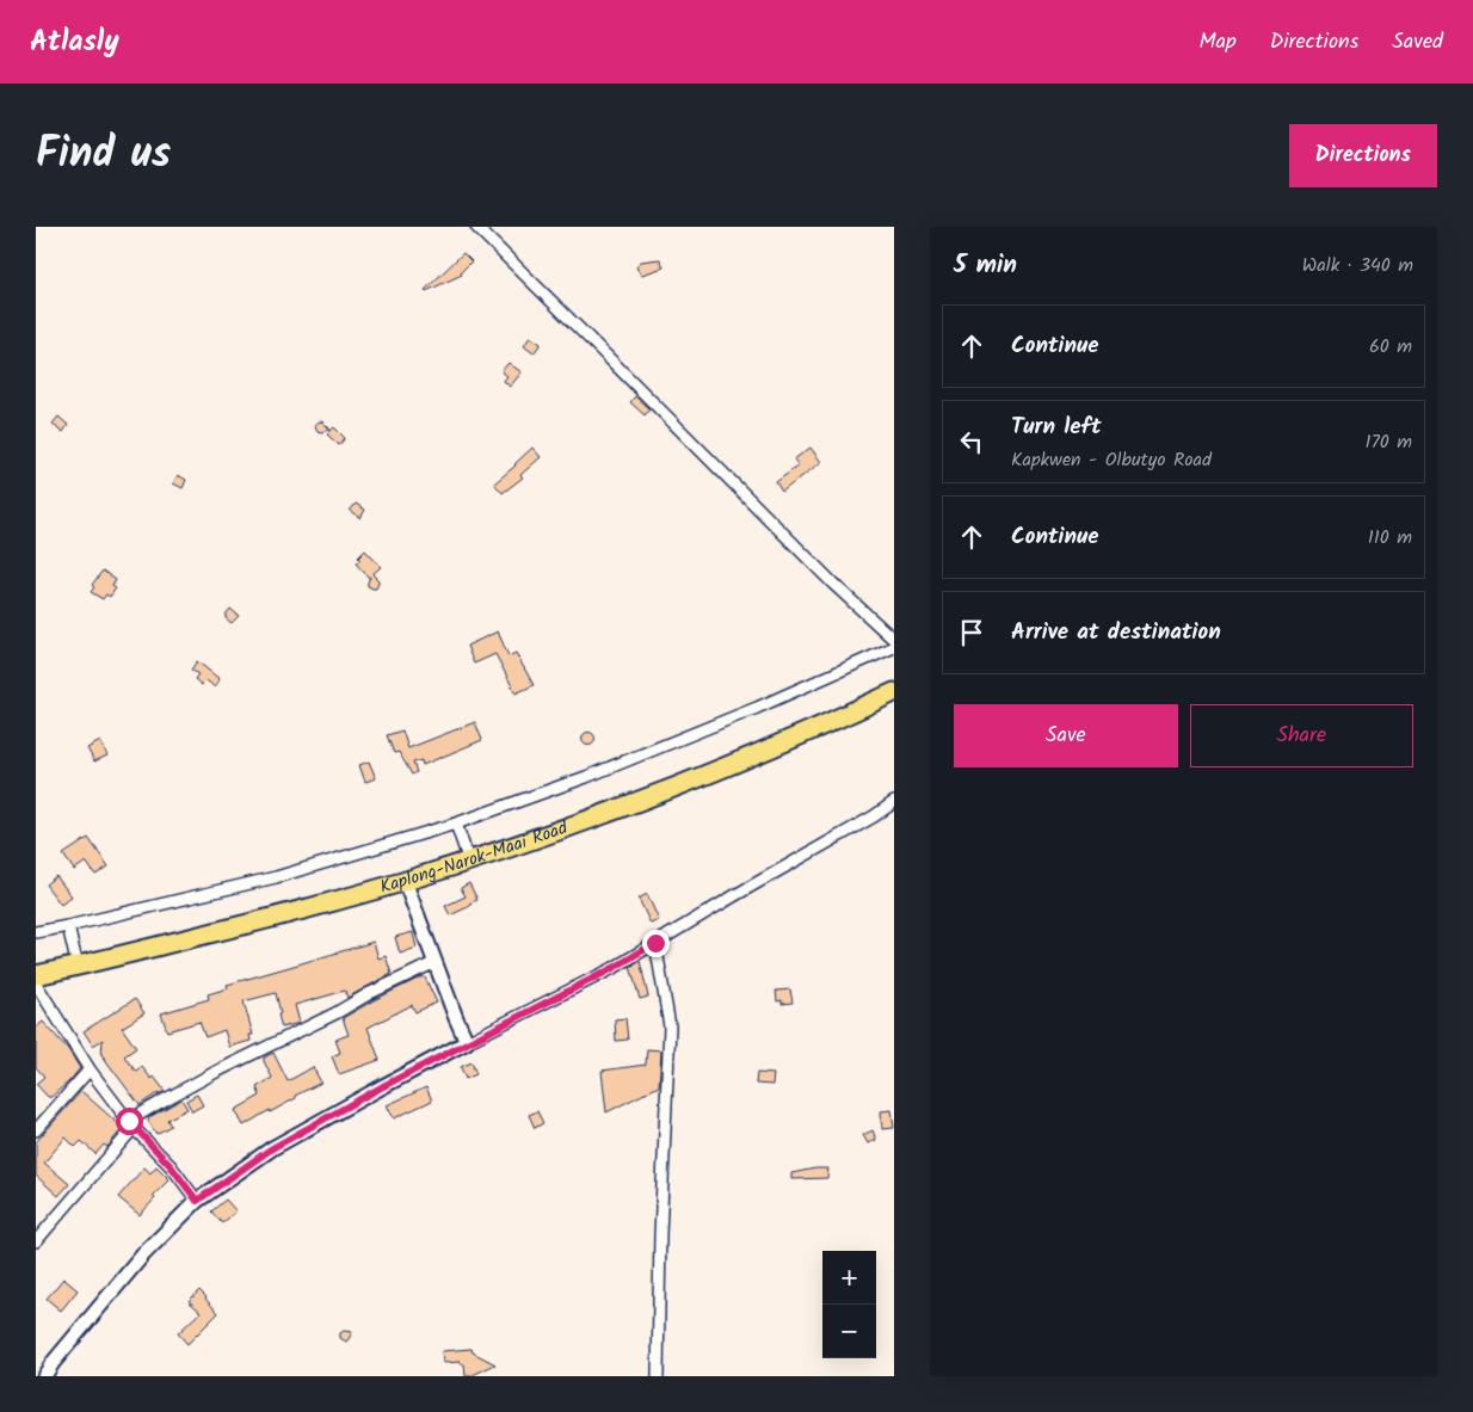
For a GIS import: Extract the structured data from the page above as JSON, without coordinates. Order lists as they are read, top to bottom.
{
  "streets": {
    "highway": ["Kaplong-Narok-Maai Road"]
  },
  "page": {
    "header": "Atlasly",
    "nav": ["Map", "Directions", "Saved"],
    "title": "Find us",
    "buttons": [
      "Directions",
      ["Save", "Share"]
    ],
    "heading": ["5 min", "Walk · 340 m"],
    "list": [
      ["Continue", "60 m"],
      ["Turn left", "Kapkwen - Olbutyo Road", "170 m"],
      ["Continue", "110 m"],
      "Arrive at destination"
    ],
    "map_buttons": ["+", "−"]
  }
}
